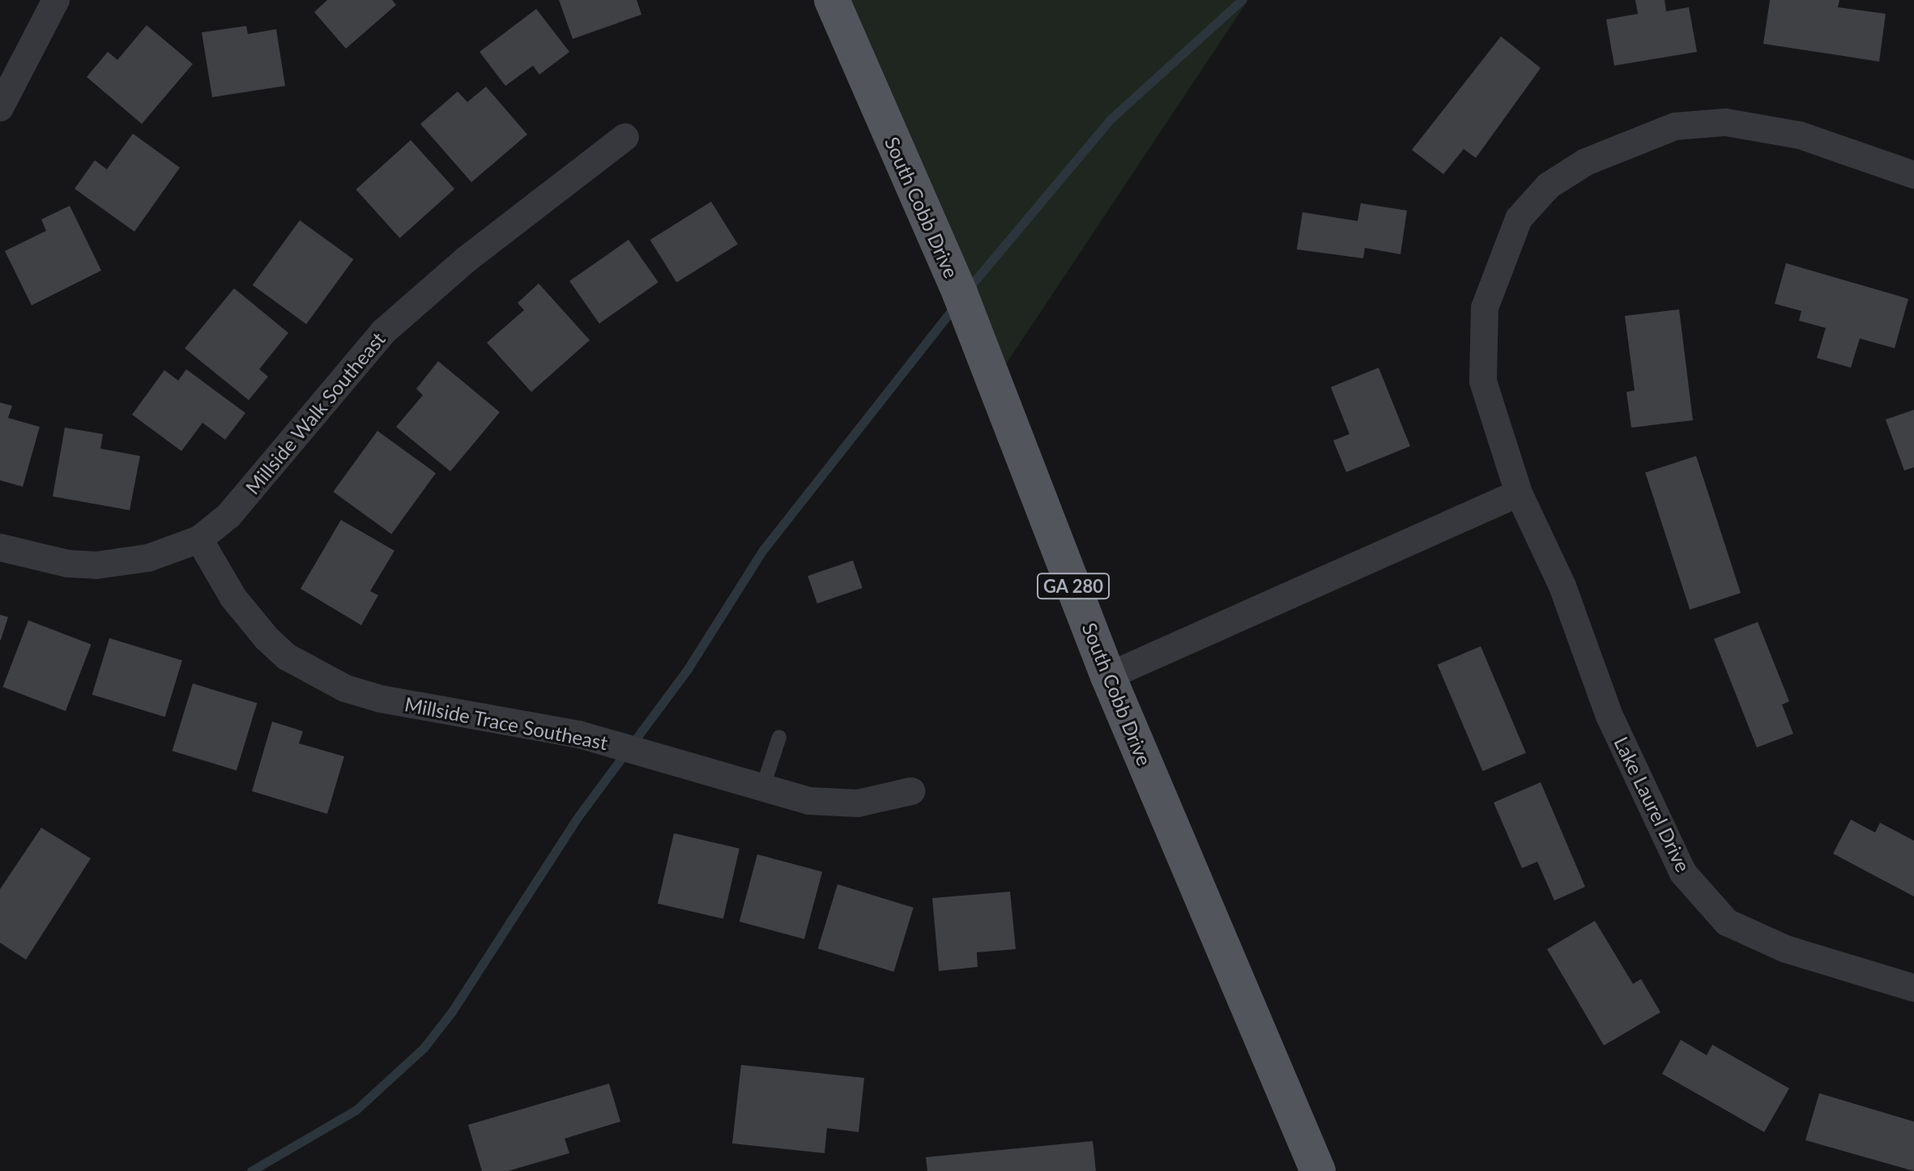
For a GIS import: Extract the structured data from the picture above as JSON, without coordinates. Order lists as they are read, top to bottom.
{
  "streets": {
    "main road": ["South Cobb Drive", "GA 280"],
    "street": ["Millside Walk Southeast", "Millside Trace Southeast", "Lake Laurel Drive"]
  },
  "crossings": [
    ["Millside Walk Southeast", "Millside Trace Southeast"]
  ]
}
